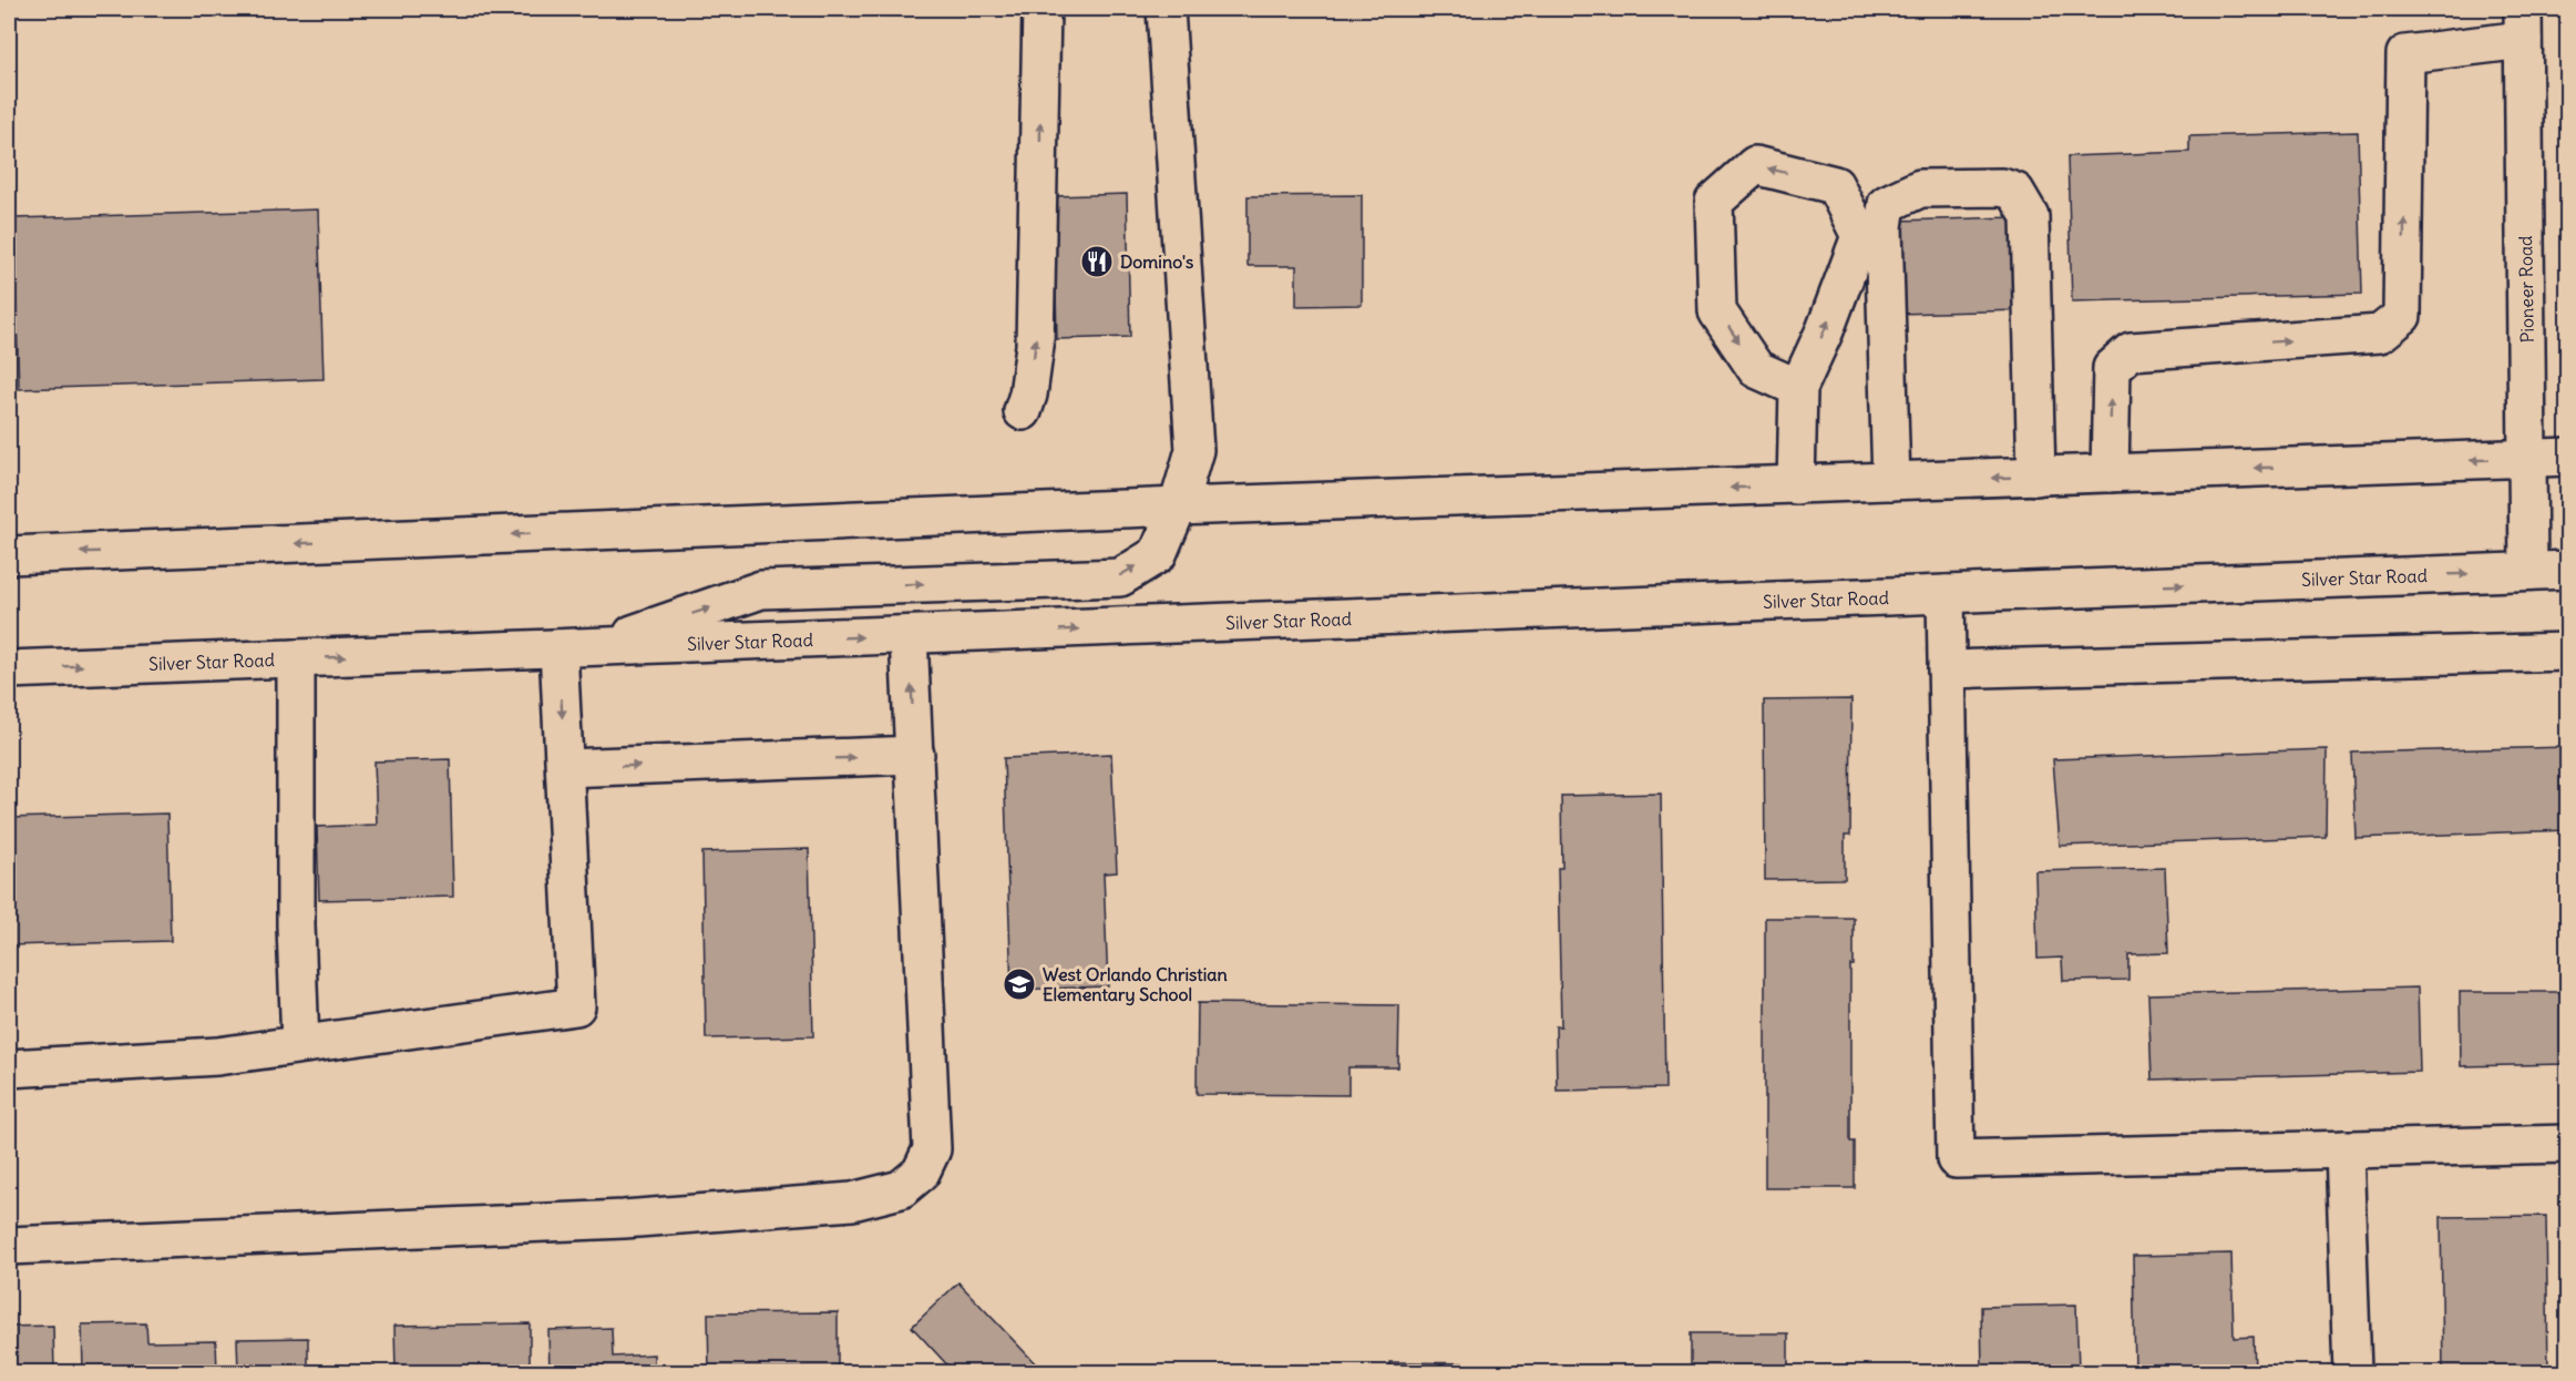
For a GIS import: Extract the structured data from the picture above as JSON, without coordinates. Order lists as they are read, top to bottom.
{
  "streets": {
    "main road": ["Pioneer Road", "Silver Star Road"]
  },
  "crossings": [
    ["Pioneer Road", "Silver Star Road"]
  ],
  "places": {
    "restaurant": ["Domino's"],
    "school or university": ["West Orlando Christian Elementary School"]
  }
}
